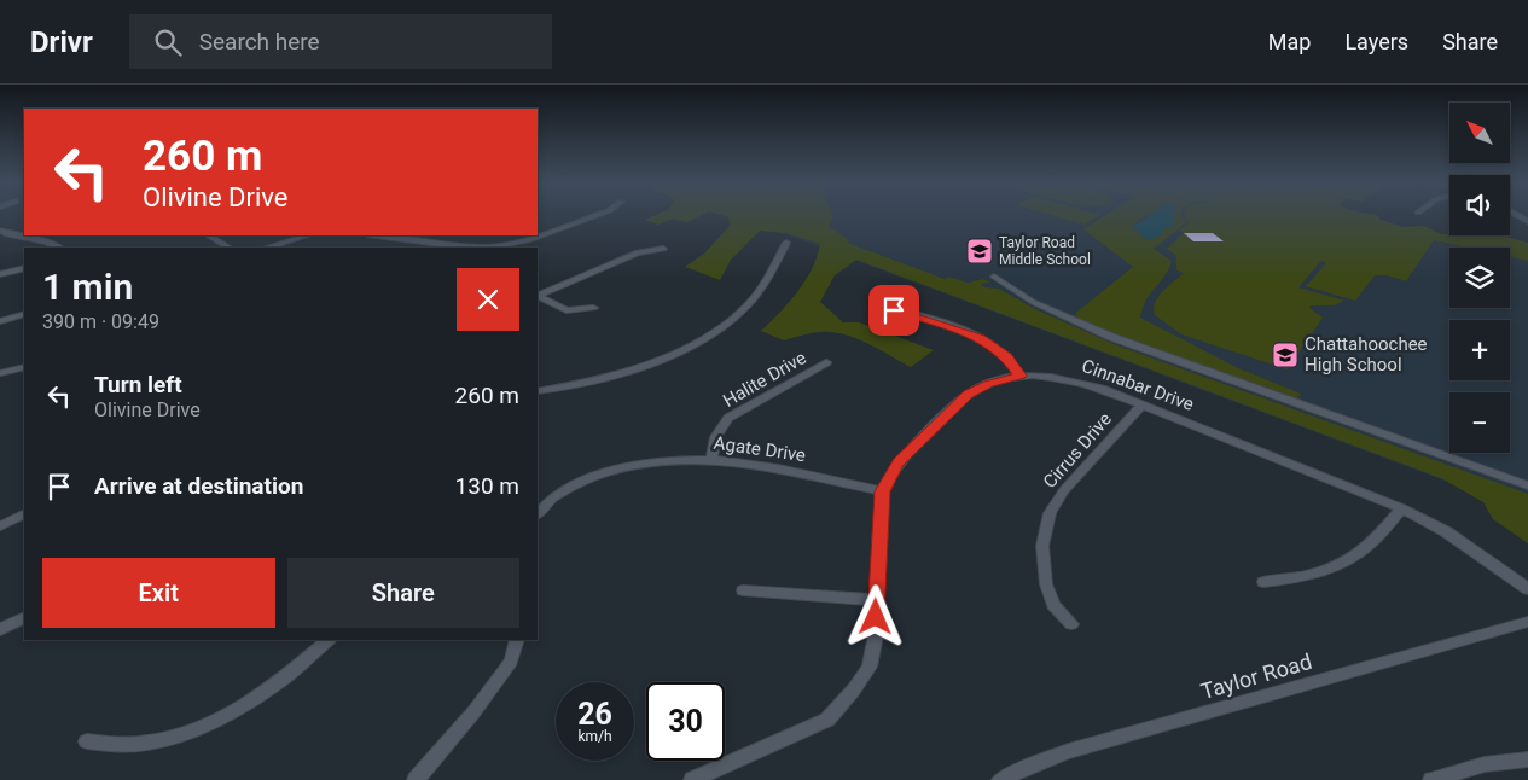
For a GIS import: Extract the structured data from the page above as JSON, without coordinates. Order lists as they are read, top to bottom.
{
  "streets": {
    "street": [
      "Halite Drive",
      "Cinnabar Drive",
      "Agate Drive",
      "Cirrus Drive",
      "Taylor Road"
    ]
  },
  "crossings": [
    ["Halite Drive", "Agate Drive"],
    ["Cinnabar Drive", "Agate Drive"],
    ["Cinnabar Drive", "Cirrus Drive"]
  ],
  "places": {
    "school or university": ["Taylor Road Middle School", "Chattahoochee High School"]
  },
  "north": "top left",
  "page": {
    "header": "Drivr",
    "search": "Search here",
    "nav": ["Map", "Layers", "Share"],
    "map_buttons": ["+", "−"],
    "turn": ["260 m", "Olivine Drive"],
    "heading": ["1 min", "390 m · 09:49"],
    "list": [
      {
        "name": "Turn left",
        "note": "Olivine Drive",
        "value": "260 m"
      },
      {
        "name": "Arrive at destination",
        "value": "130 m"
      }
    ],
    "buttons": ["Exit", "Share"],
    "speed": "26 km/h",
    "limit": "30"
  }
}
